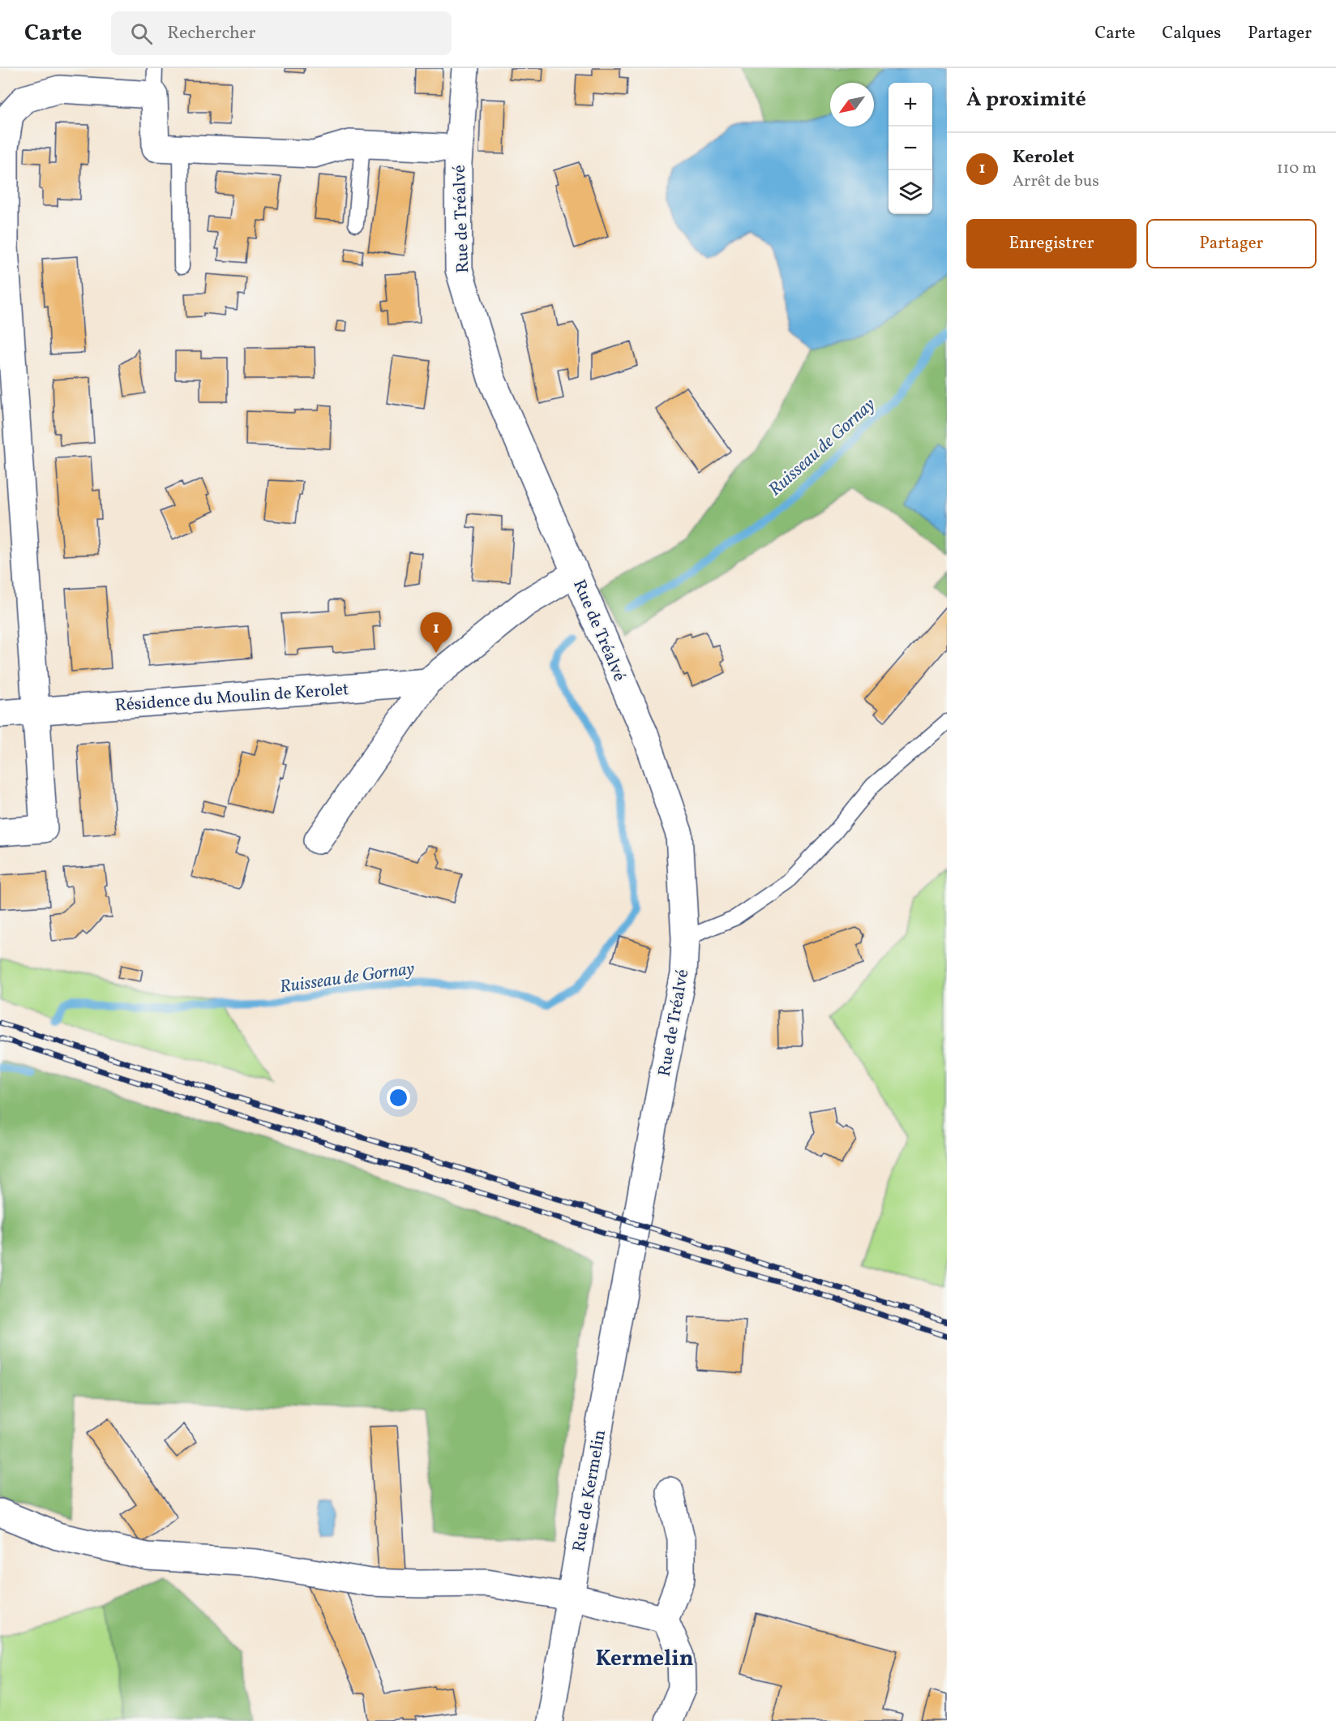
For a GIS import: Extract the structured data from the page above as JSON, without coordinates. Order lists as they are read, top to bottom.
{
  "streets": {
    "street": ["Rue de Tréalvé", "Résidence du Moulin de Kerolet", "Rue de Kermelin"]
  },
  "crossings": [
    ["Rue de Tréalvé", "Rue de Kermelin"]
  ],
  "districts": ["Kermelin"],
  "water": ["Ruisseau de Gornay"],
  "north": "bottom left",
  "page": {
    "header": "Carte",
    "search": "Rechercher",
    "nav": ["Carte", "Calques", "Partager"],
    "heading": "À proximité",
    "map_buttons": ["+", "−"],
    "list": [
      {
        "mark": "1",
        "name": "Kerolet",
        "note": "Arrêt de bus",
        "value": "110 m"
      }
    ],
    "buttons": ["Enregistrer", "Partager"],
    "pins": "1"
  }
}
